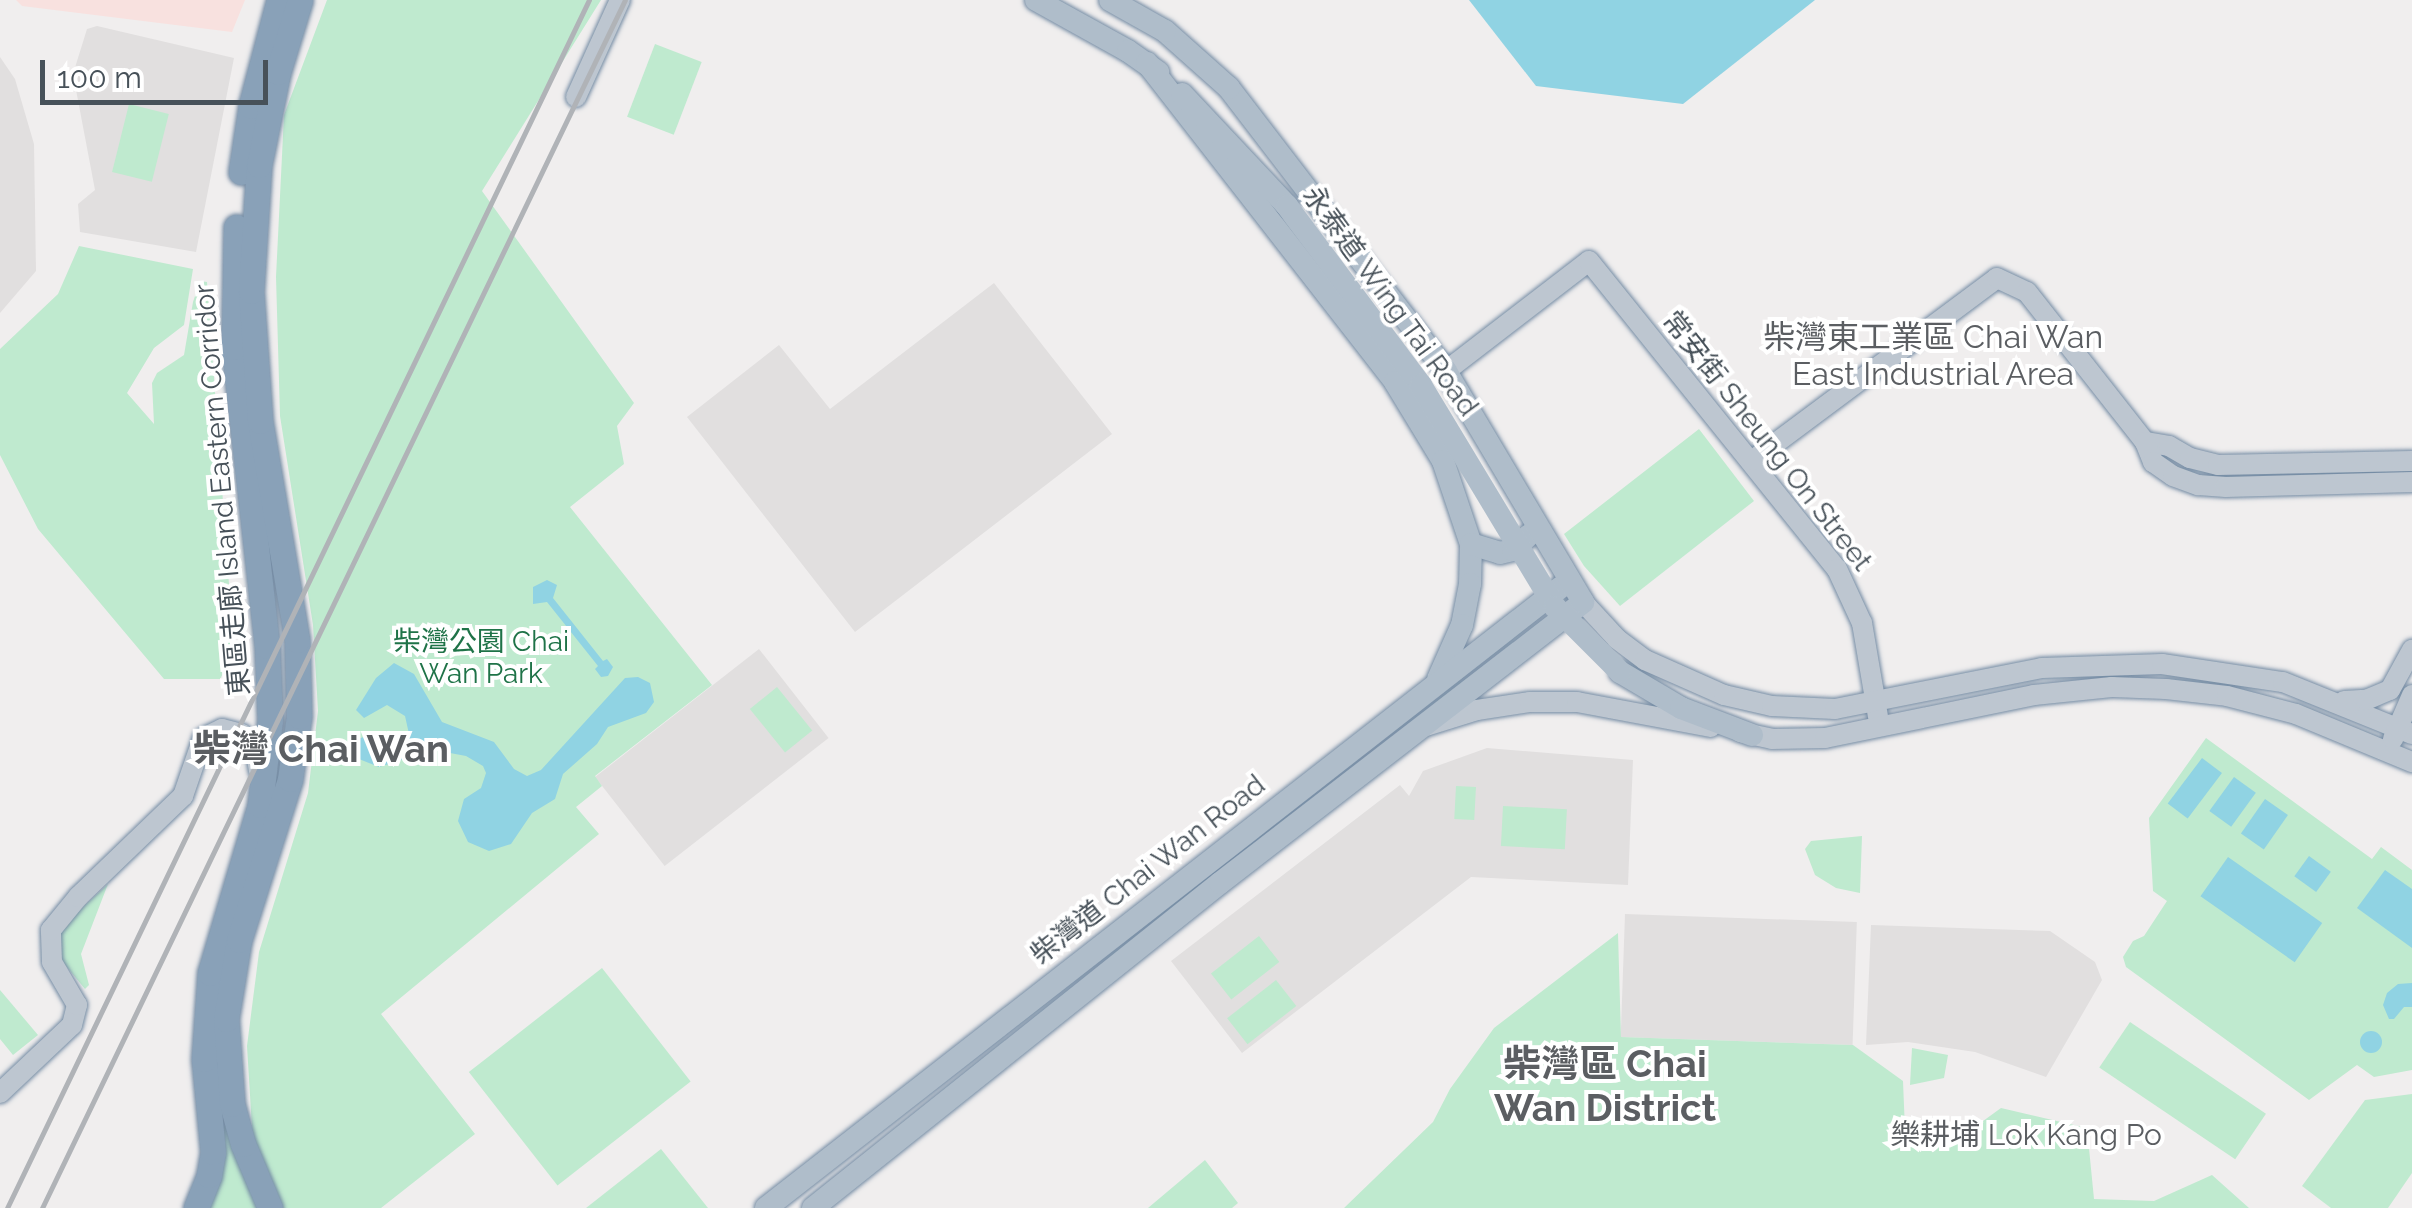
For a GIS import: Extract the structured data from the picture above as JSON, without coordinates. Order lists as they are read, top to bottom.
{
  "streets": {
    "highway": ["東區走廊 Island Eastern Corridor"],
    "main road": ["永泰道 Wing Tai Road", "柴灣道 Chai Wan Road"],
    "street": ["常安街 Sheung On Street"]
  },
  "crossings": [
    ["永泰道 Wing Tai Road", "常安街 Sheung On Street"],
    ["永泰道 Wing Tai Road", "柴灣道 Chai Wan Road"],
    ["常安街 Sheung On Street", "柴灣道 Chai Wan Road"]
  ],
  "districts": [
    "柴灣東工業區 Chai Wan East Industrial Area",
    "柴灣 Chai Wan",
    "柴灣區 Chai Wan District",
    "樂耕埔 Lok Kang Po"
  ],
  "parks": ["柴灣公園 Chai Wan Park"],
  "scale_bar": "100 m"
}
